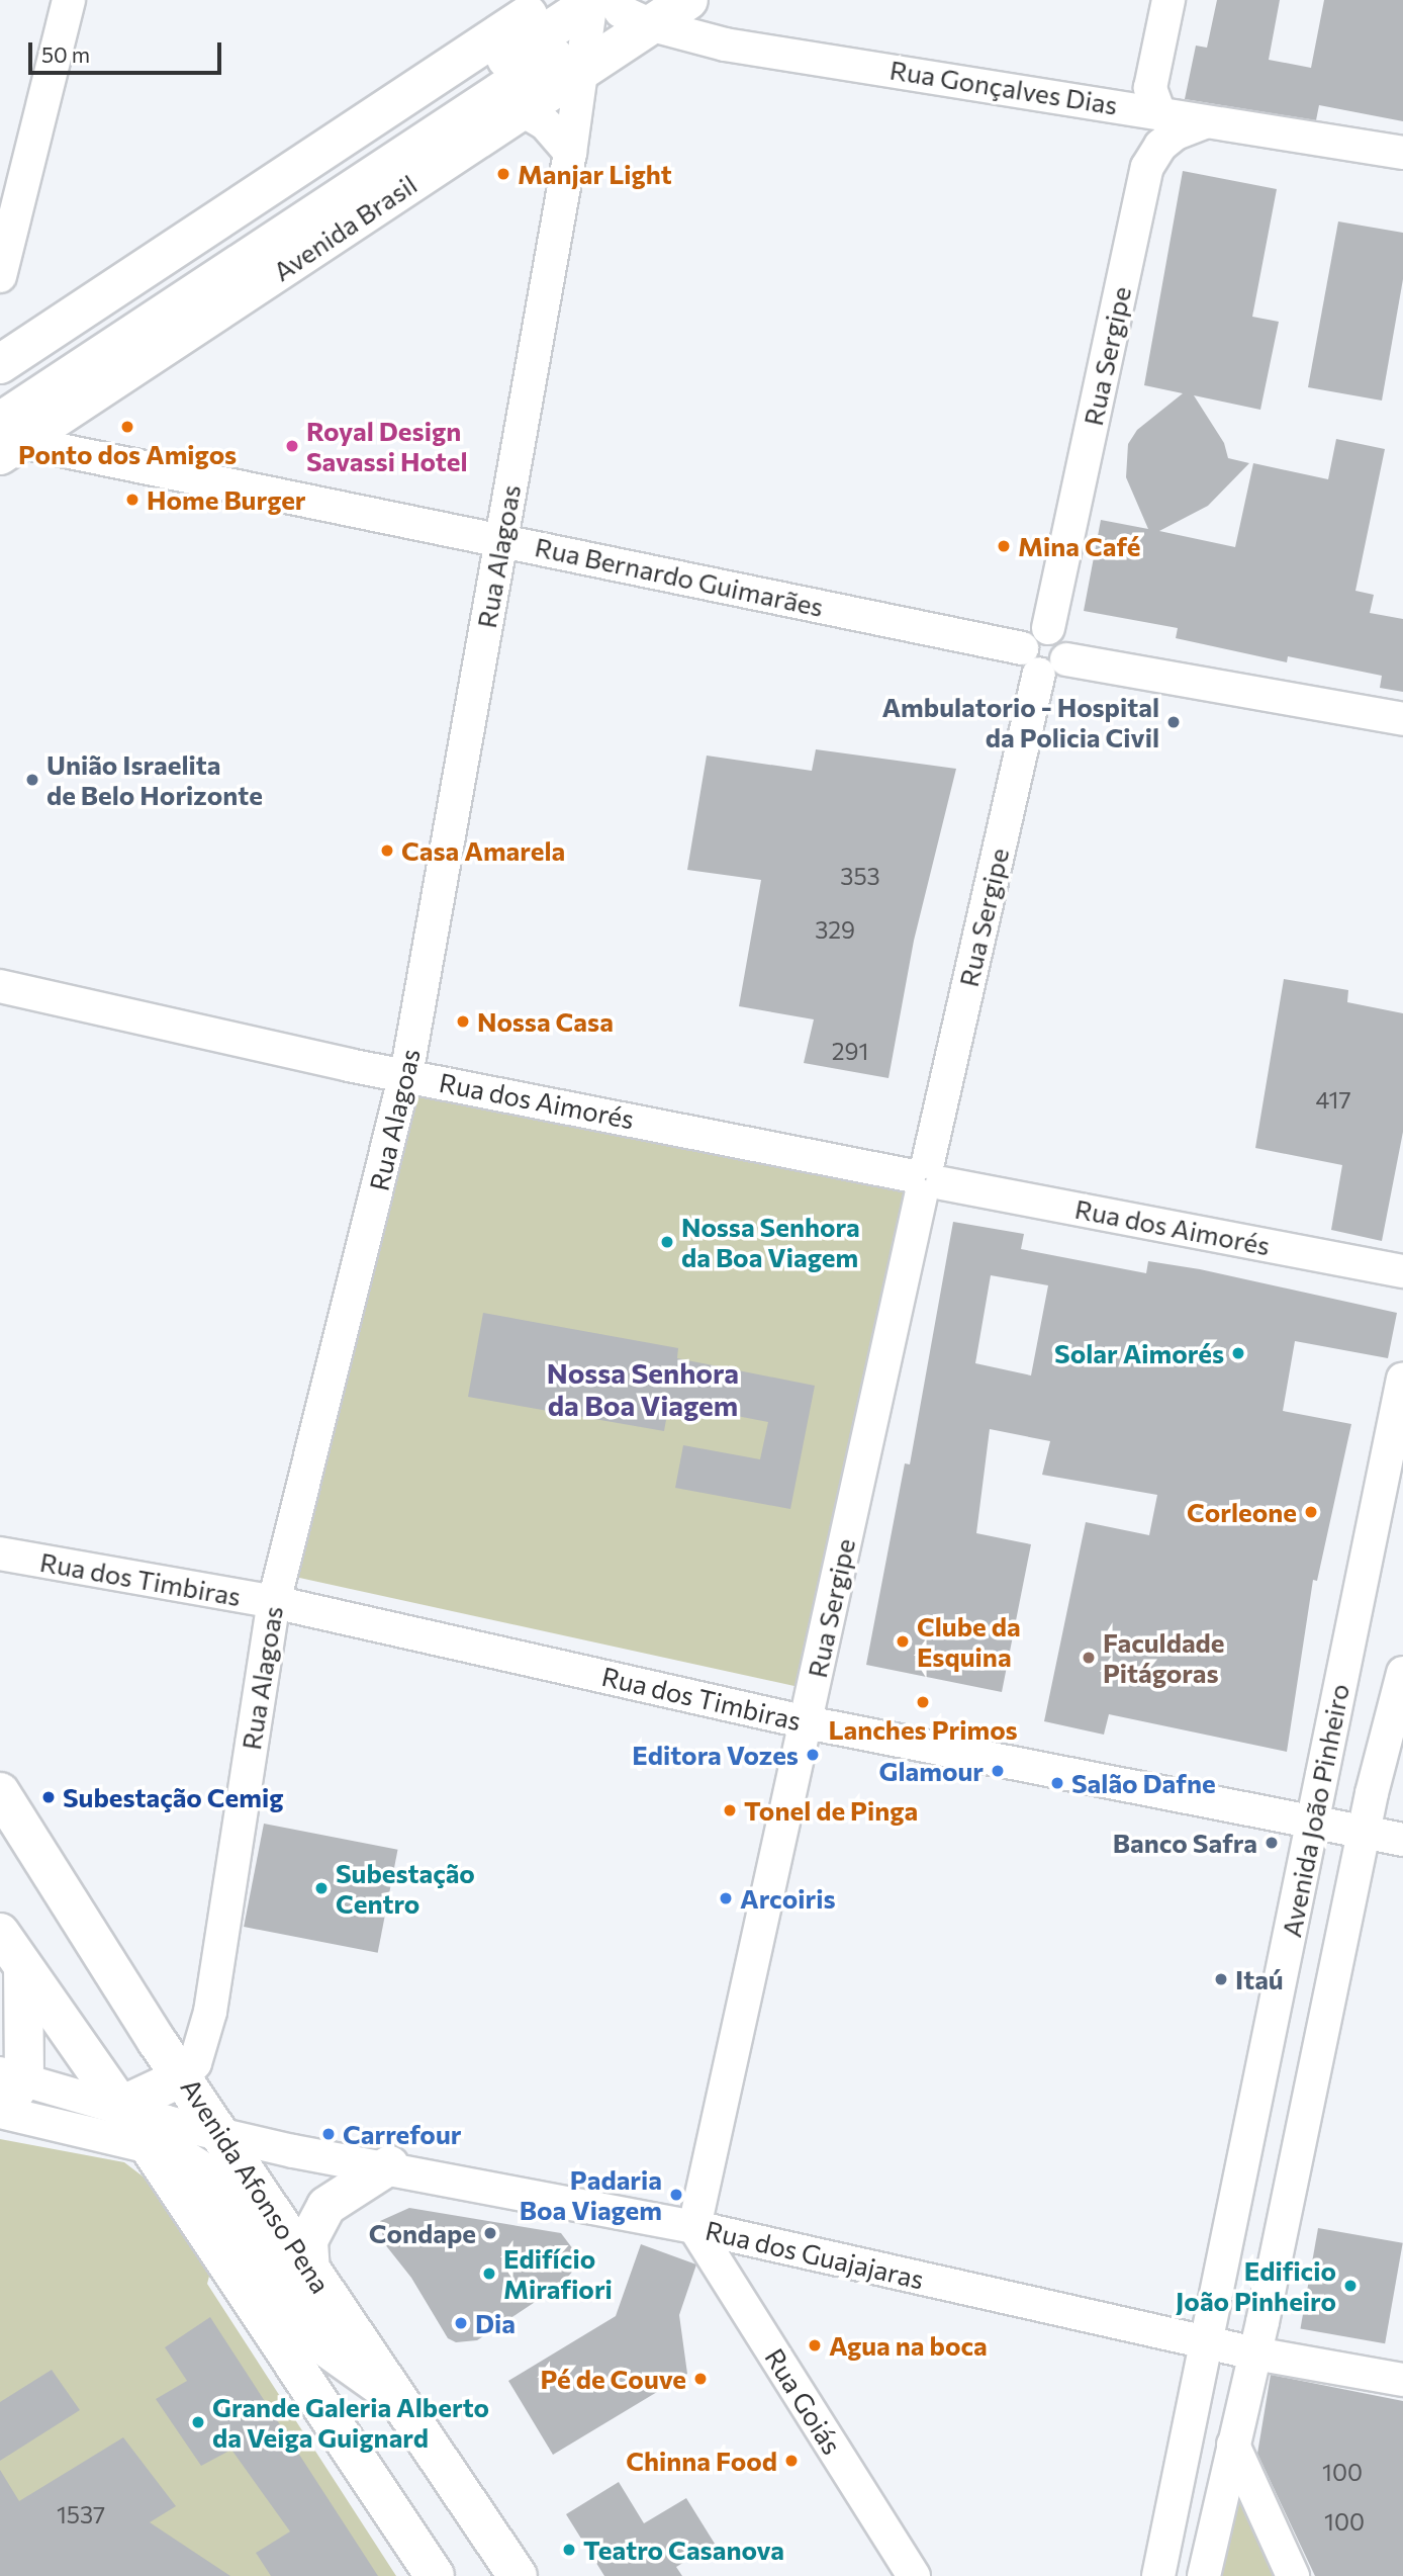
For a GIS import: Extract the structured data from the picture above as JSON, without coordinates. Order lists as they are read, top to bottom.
{
  "streets": {
    "main road": ["Avenida Brasil", "Avenida Afonso Pena"],
    "street": [
      "Rua Gonçalves Dias",
      "Rua Sergipe",
      "Rua Alagoas",
      "Rua Bernardo Guimarães",
      "Rua dos Aimorés",
      "Rua dos Timbiras",
      "Avenida João Pinheiro",
      "Rua dos Guajajaras",
      "Rua Goiás"
    ]
  },
  "crossings": [
    ["Rua Gonçalves Dias", "Avenida Brasil"],
    ["Rua Gonçalves Dias", "Rua Sergipe"],
    ["Rua Gonçalves Dias", "Rua Alagoas"],
    ["Avenida Brasil", "Rua Alagoas"],
    ["Avenida Brasil", "Rua Bernardo Guimarães"],
    ["Rua Sergipe", "Rua Bernardo Guimarães"],
    ["Rua Sergipe", "Rua dos Aimorés"],
    ["Rua Sergipe", "Rua dos Timbiras"],
    ["Rua Sergipe", "Rua dos Guajajaras"],
    ["Rua Sergipe", "Rua Goiás"],
    ["Rua Alagoas", "Rua Bernardo Guimarães"],
    ["Rua Alagoas", "Rua dos Aimorés"],
    ["Rua Alagoas", "Rua dos Timbiras"],
    ["Rua Alagoas", "Avenida Afonso Pena"],
    ["Rua dos Timbiras", "Avenida João Pinheiro"],
    ["Avenida João Pinheiro", "Rua dos Guajajaras"],
    ["Avenida Afonso Pena", "Rua dos Guajajaras"],
    ["Rua dos Guajajaras", "Rua Goiás"]
  ],
  "districts": ["Nossa Senhora da Boa Viagem"],
  "places": [
    "Manjar Light",
    "Ponto dos Amigos",
    "Royal Design Savassi Hotel",
    "Home Burger",
    "Mina Café",
    "Ambulatorio - Hospital da Policia Civil",
    "União Israelita de Belo Horizonte",
    "Casa Amarela",
    "Nossa Casa",
    "Nossa Senhora da Boa Viagem",
    "Solar Aimorés",
    "Corleone",
    "Clube da Esquina",
    "Faculdade Pitágoras",
    "Lanches Primos",
    "Editora Vozes",
    "Glamour",
    "Salão Dafne",
    "Subestação Cemig",
    "Tonel de Pinga",
    "Banco Safra",
    "Subestação Centro",
    "Arcoiris",
    "Itaú",
    "Carrefour",
    "Padaria Boa Viagem",
    "Condape",
    "Edifício Mirafiori",
    "Edificio João Pinheiro",
    "Dia",
    "Agua na boca",
    "Pé de Couve",
    "Grande Galeria Alberto da Veiga Guignard",
    "Chinna Food",
    "Teatro Casanova"
  ],
  "house_numbers": [
    "353",
    "329",
    "291",
    "417",
    "100",
    "1537",
    "100"
  ],
  "scale_bar": "50 m"
}
